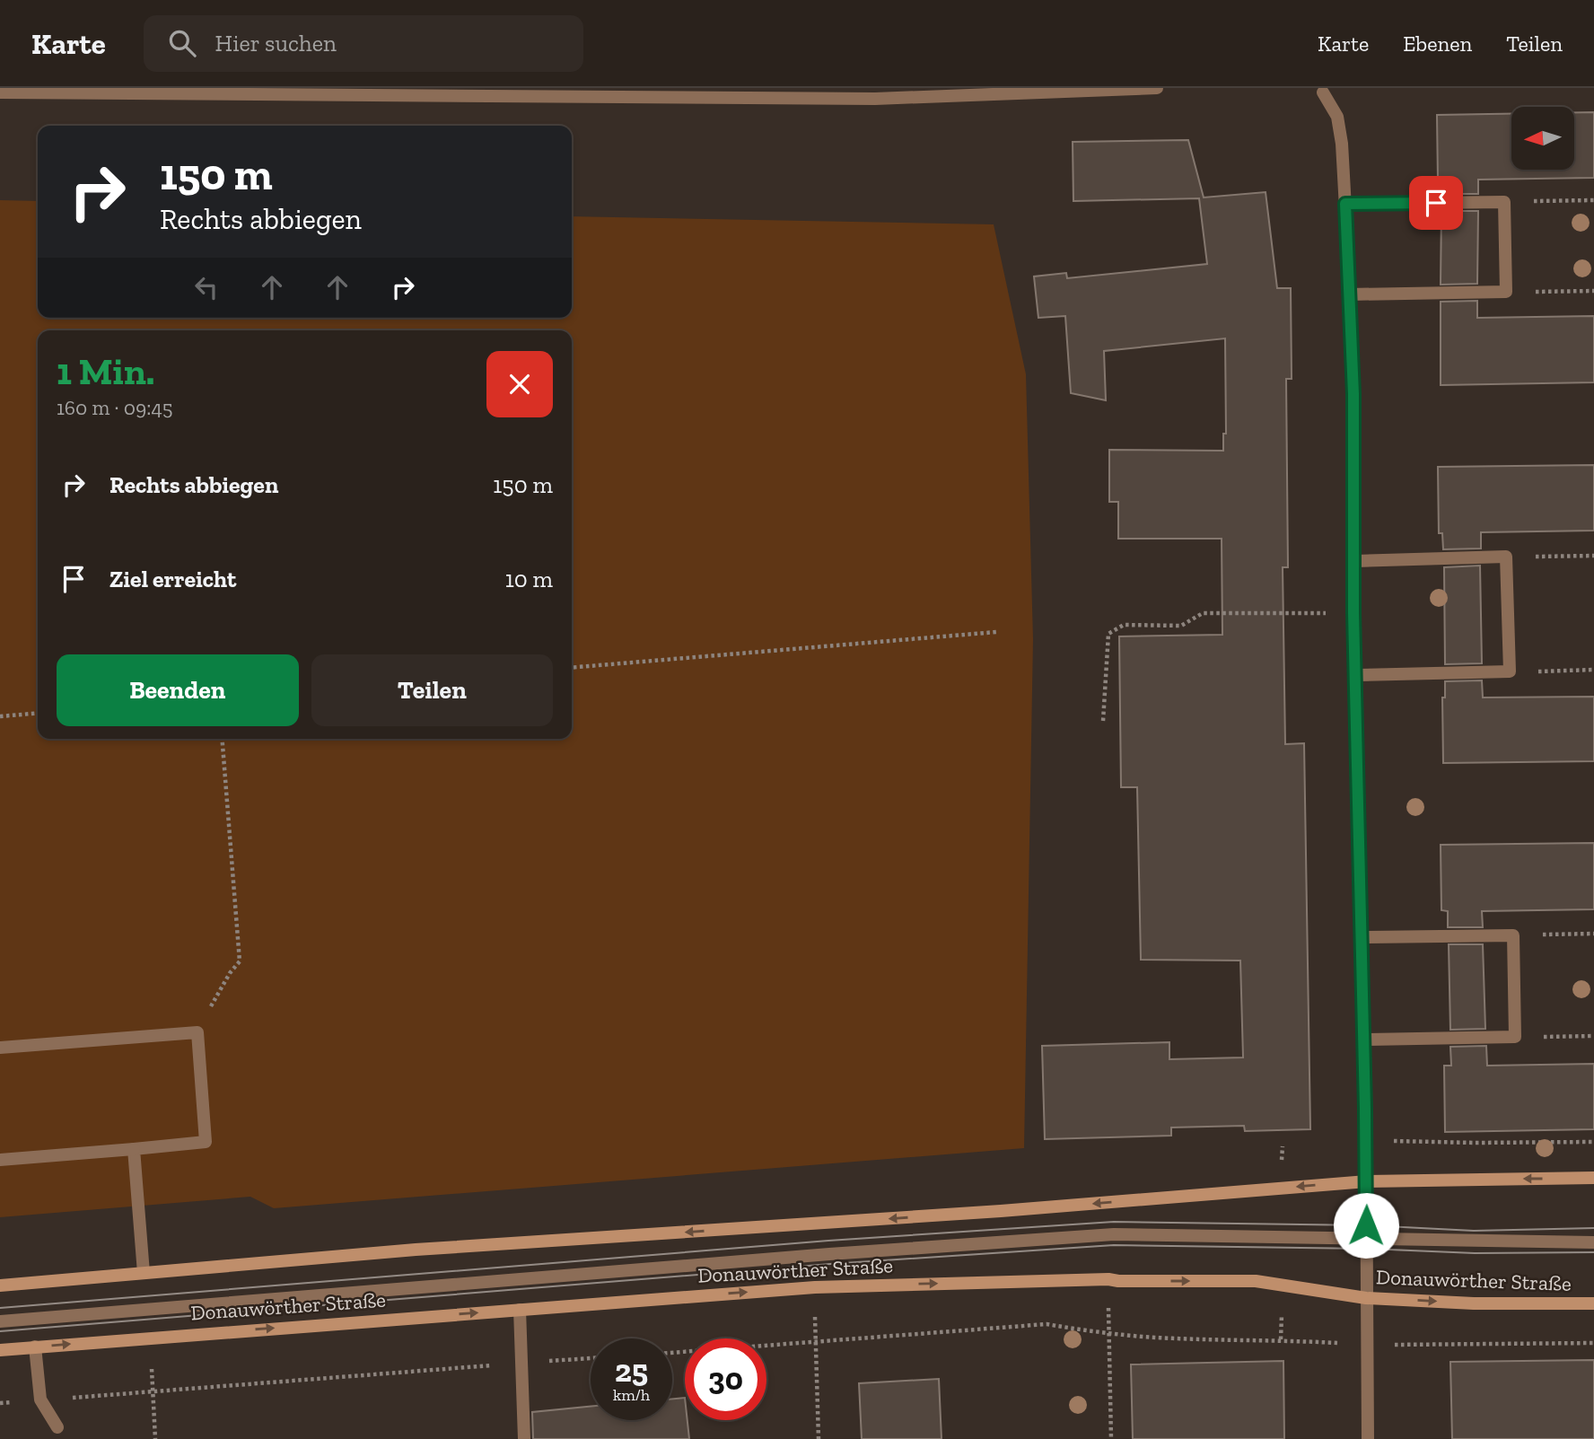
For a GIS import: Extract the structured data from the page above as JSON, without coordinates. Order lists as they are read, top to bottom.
{
  "streets": {
    "main road": ["Donauwörther Straße"]
  },
  "north": "left",
  "page": {
    "header": "Karte",
    "search": "Hier suchen",
    "nav": ["Karte", "Ebenen", "Teilen"],
    "turn": ["150 m", "Rechts abbiegen"],
    "heading": ["1 Min.", "160 m · 09:45"],
    "list": [
      {
        "name": "Rechts abbiegen",
        "value": "150 m"
      },
      {
        "name": "Ziel erreicht",
        "value": "10 m"
      }
    ],
    "buttons": ["Beenden", "Teilen"],
    "speed": "25 km/h",
    "limit": "30"
  }
}
